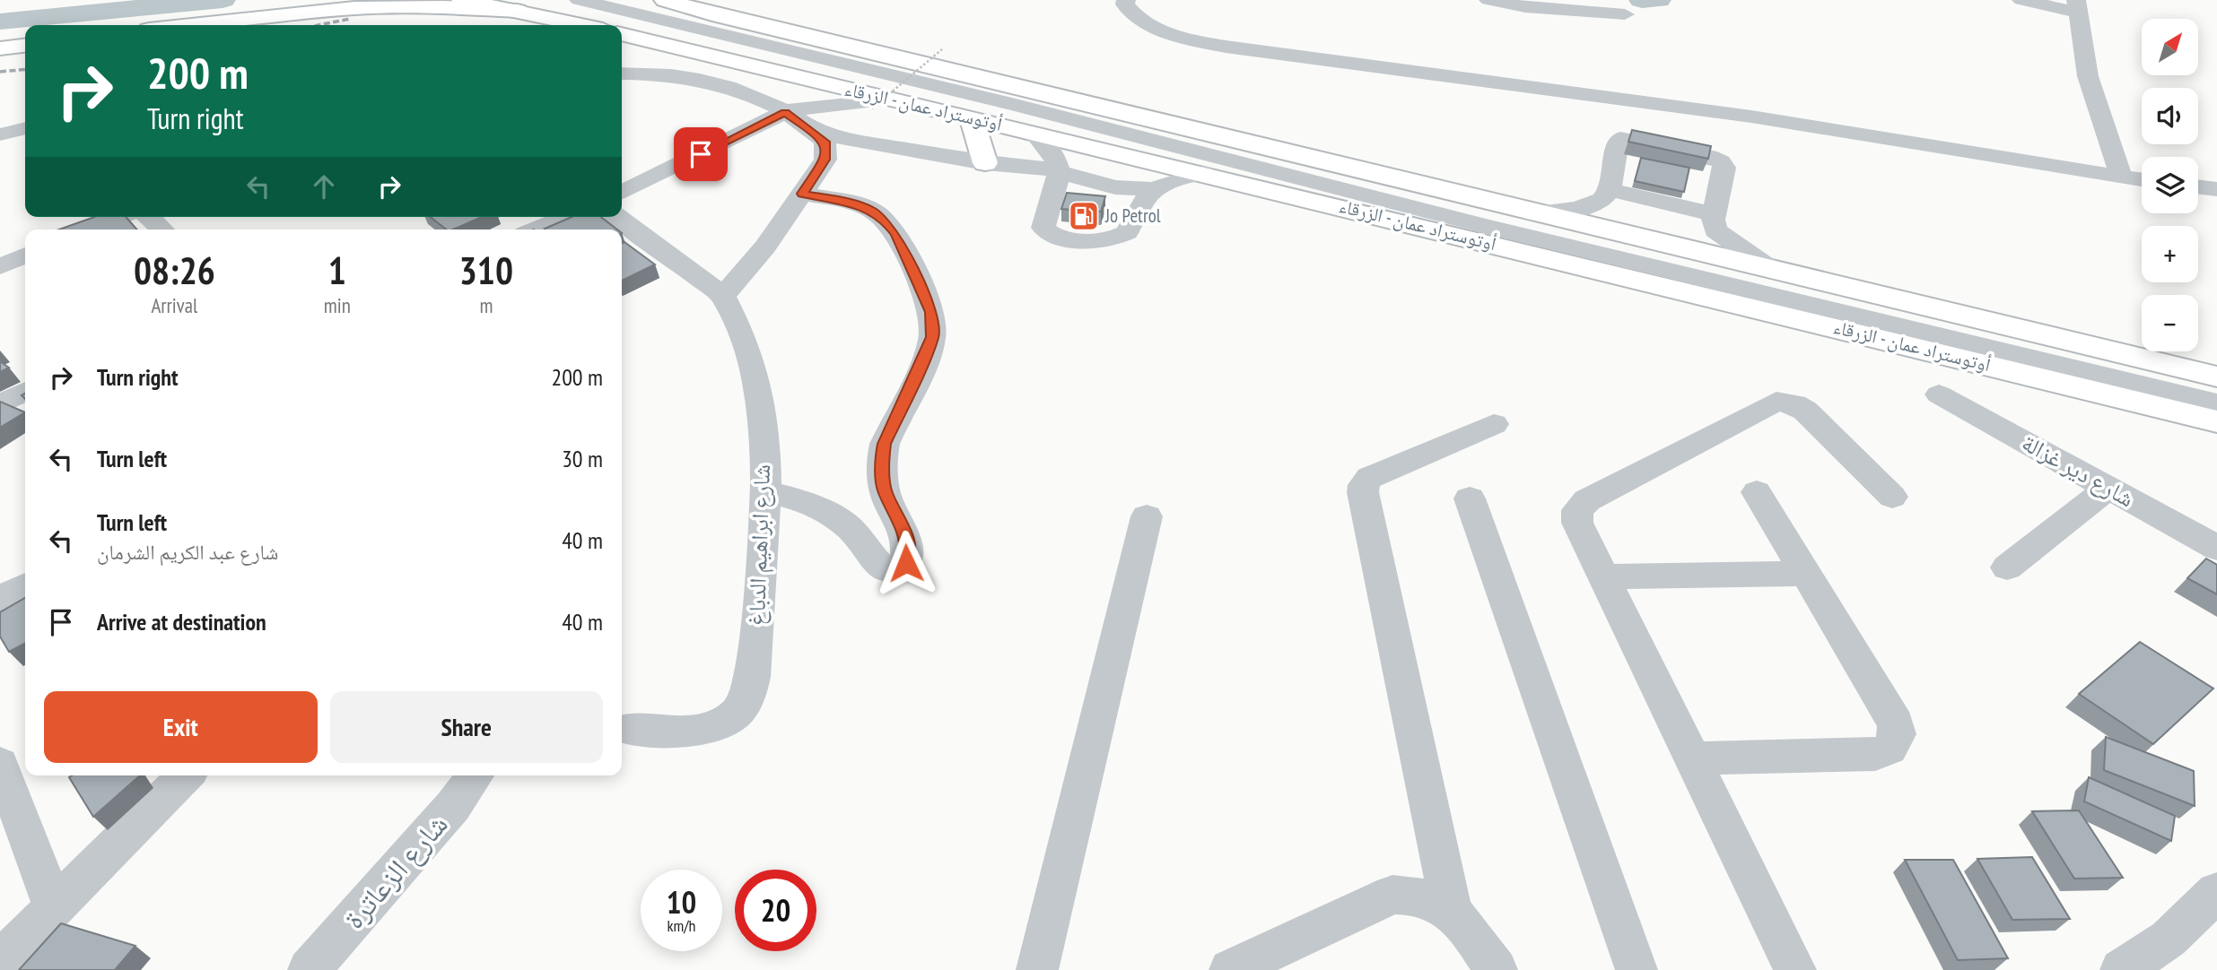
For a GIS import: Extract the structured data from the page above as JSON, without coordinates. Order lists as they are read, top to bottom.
{
  "streets": {
    "main road": ["أوتوستراد عمان - الزرقاء"],
    "street": ["شارع دير غزالة", "شارع ابراهيم الدباغ", "شارع الزعاترة"]
  },
  "places": {
    "fuel station": ["Jo Petrol"]
  },
  "north": "top right",
  "page": {
    "map_buttons": ["+", "−"],
    "turn": ["200 m", "Turn right"],
    "eta": [
      "08:26",
      "Arrival",
      "1",
      "min",
      "310",
      "m"
    ],
    "list": [
      {
        "name": "Turn right",
        "value": "200 m"
      },
      {
        "name": "Turn left",
        "value": "30 m"
      },
      {
        "name": "Turn left",
        "note": "شارع عبد الكريم الشرمان",
        "value": "40 m"
      },
      {
        "name": "Arrive at destination",
        "value": "40 m"
      }
    ],
    "buttons": ["Exit", "Share"],
    "speed": "10 km/h",
    "limit": "20"
  }
}
